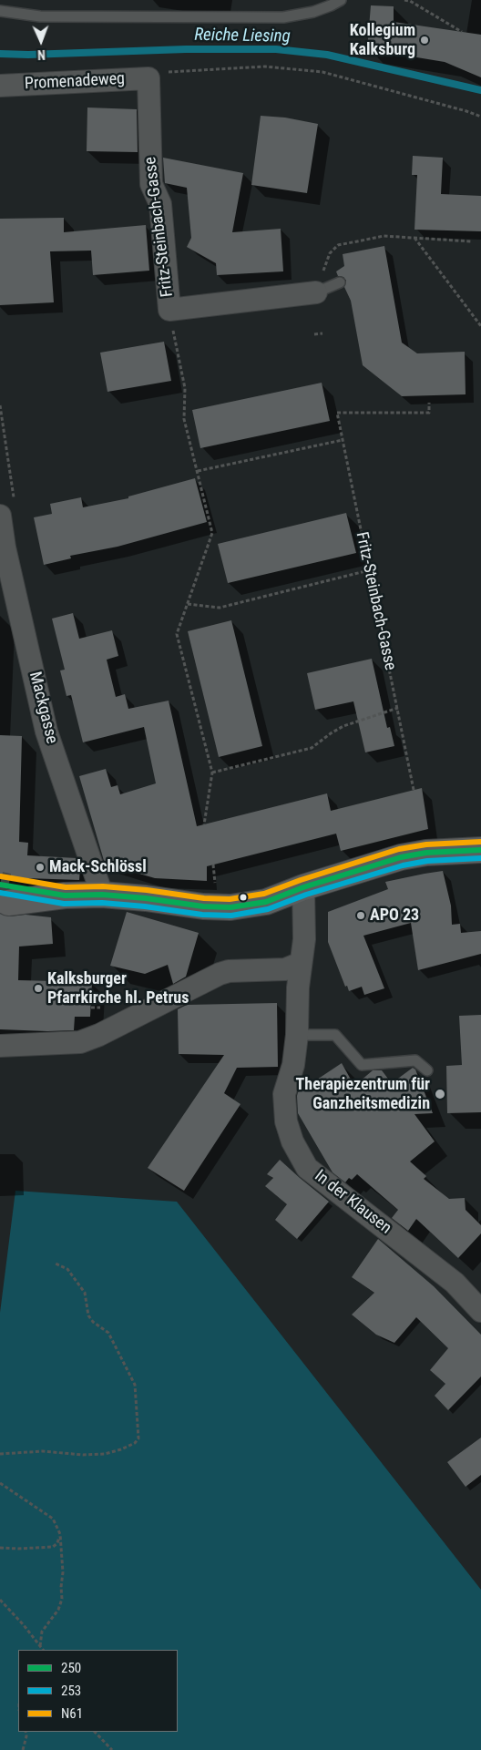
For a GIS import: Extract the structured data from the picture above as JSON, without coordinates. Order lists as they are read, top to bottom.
{
  "streets": {
    "street": [
      "Promenadeweg",
      "Fritz-Steinbach-Gasse",
      "Mackgasse",
      "In der Klausen"
    ]
  },
  "crossings": [
    ["Promenadeweg", "Fritz-Steinbach-Gasse"]
  ],
  "water": ["Reiche Liesing"],
  "places": [
    "Kollegium Kalksburg",
    "Mack-Schlössl",
    "APO 23",
    "Kalksburger Pfarrkirche hl. Petrus",
    "Therapiezentrum für Ganzheitsmedizin"
  ],
  "lines": ["transit line N61", "transit line 250", "transit line 253"],
  "legend": ["250", "253", "N61"],
  "north": "bottom"
}
